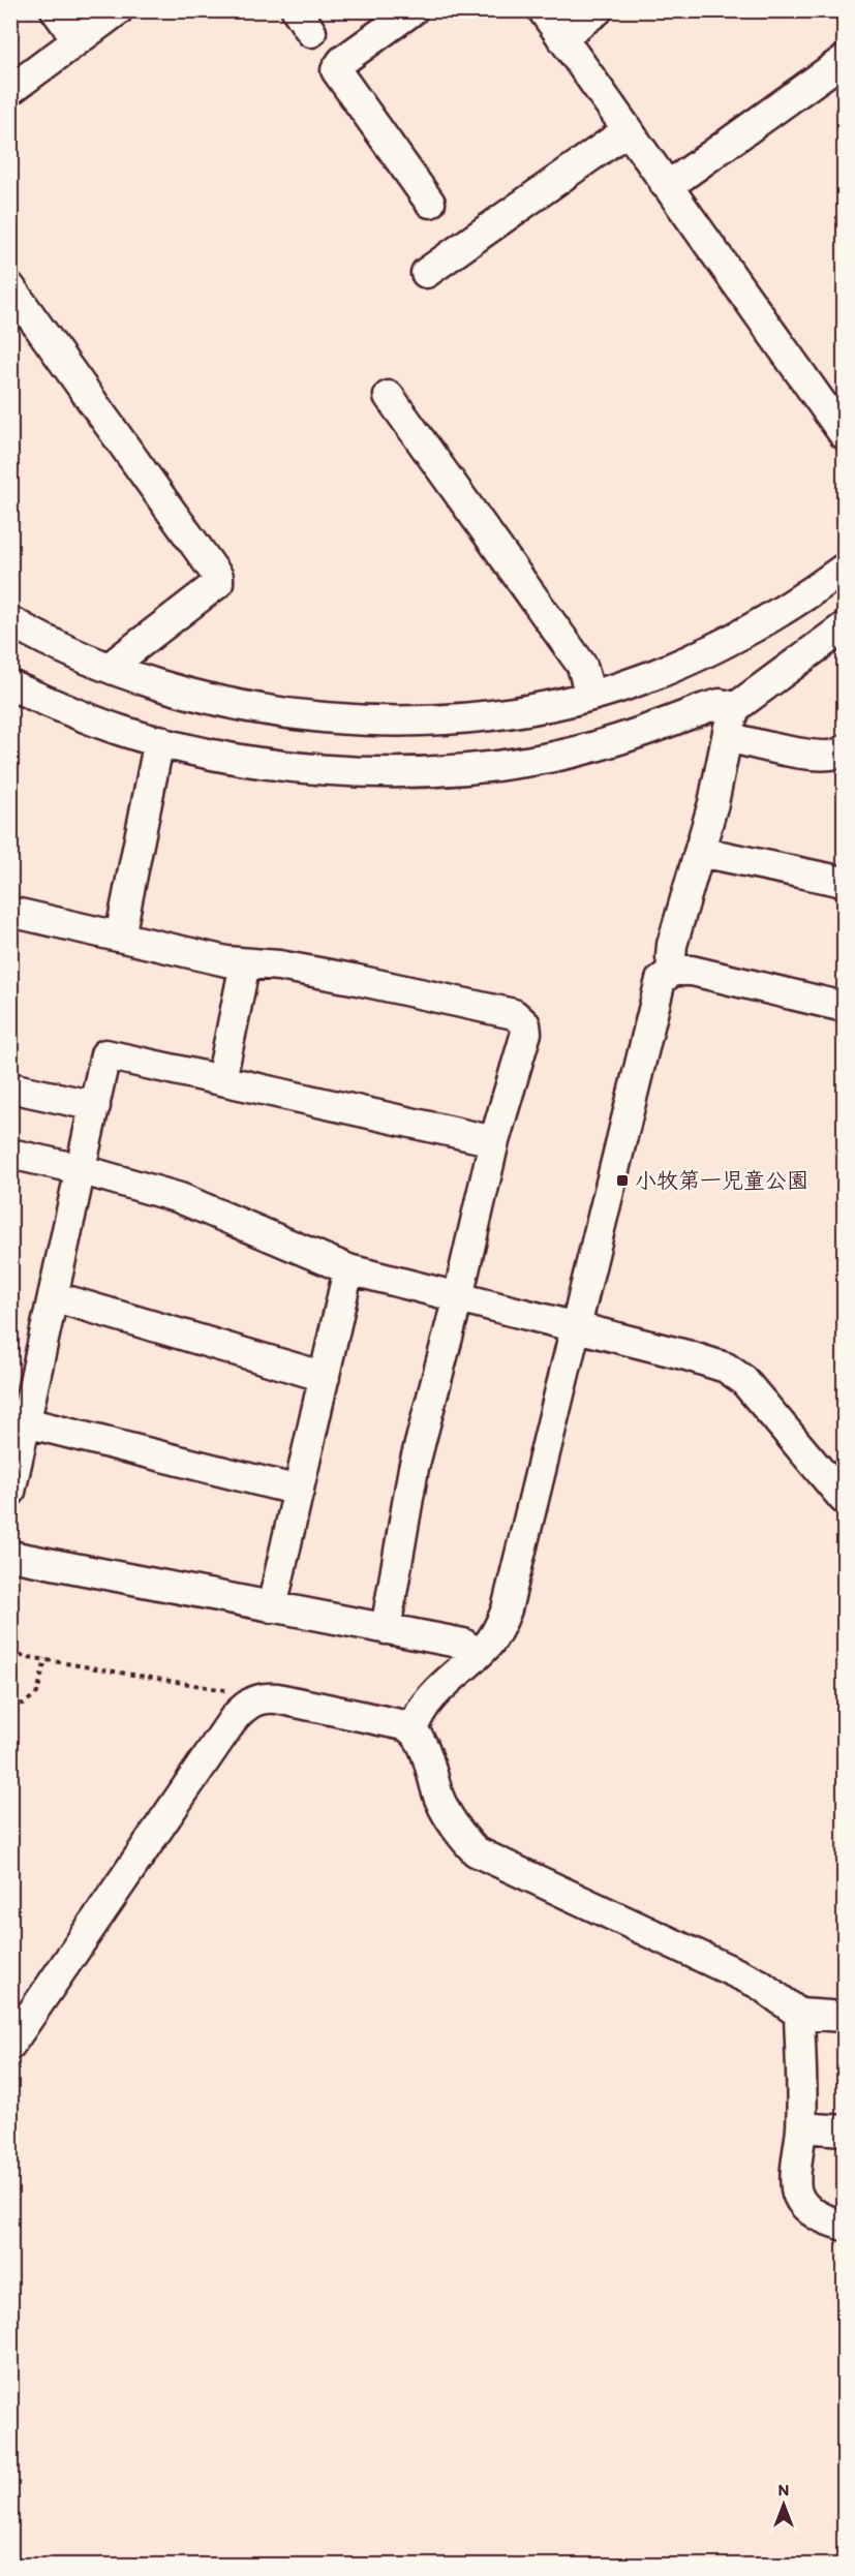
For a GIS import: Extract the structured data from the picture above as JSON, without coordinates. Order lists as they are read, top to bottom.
{
  "places": {
    "transit": ["小牧第一児童公園"]
  },
  "north": "top"
}
